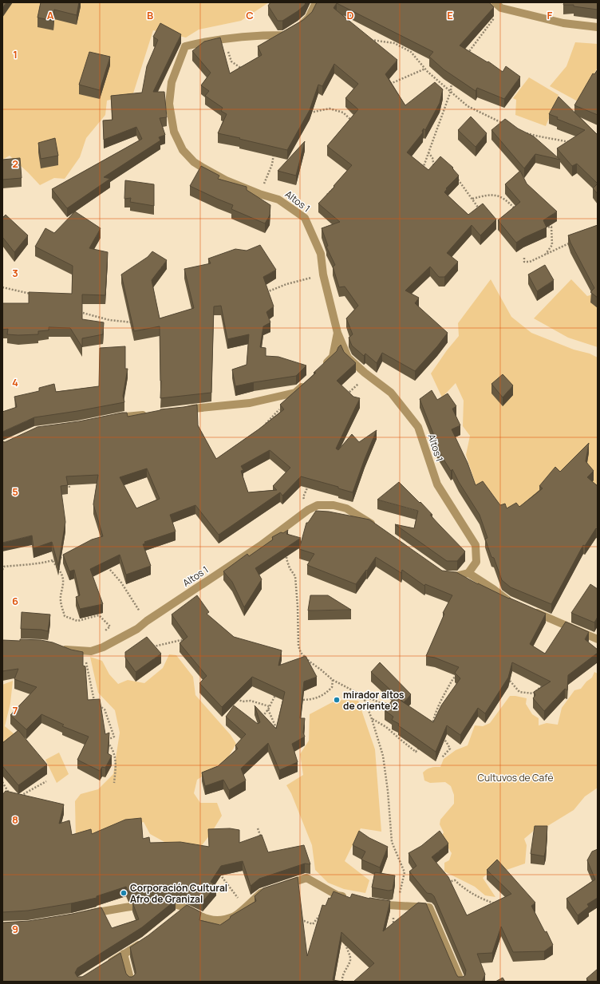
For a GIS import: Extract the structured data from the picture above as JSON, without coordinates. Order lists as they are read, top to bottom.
{
  "streets": {
    "street": ["Altos 1"]
  },
  "parks": ["Cultuvos de Café"],
  "places": ["mirador altos de oriente 2", "Corporación Cultural Afro de Granizal"],
  "grid": {
    "columns": [
      "A",
      "B",
      "C",
      "D",
      "E",
      "F"
    ],
    "rows": [
      "1",
      "2",
      "3",
      "4",
      "5",
      "6",
      "7",
      "8",
      "9"
    ]
  }
}
